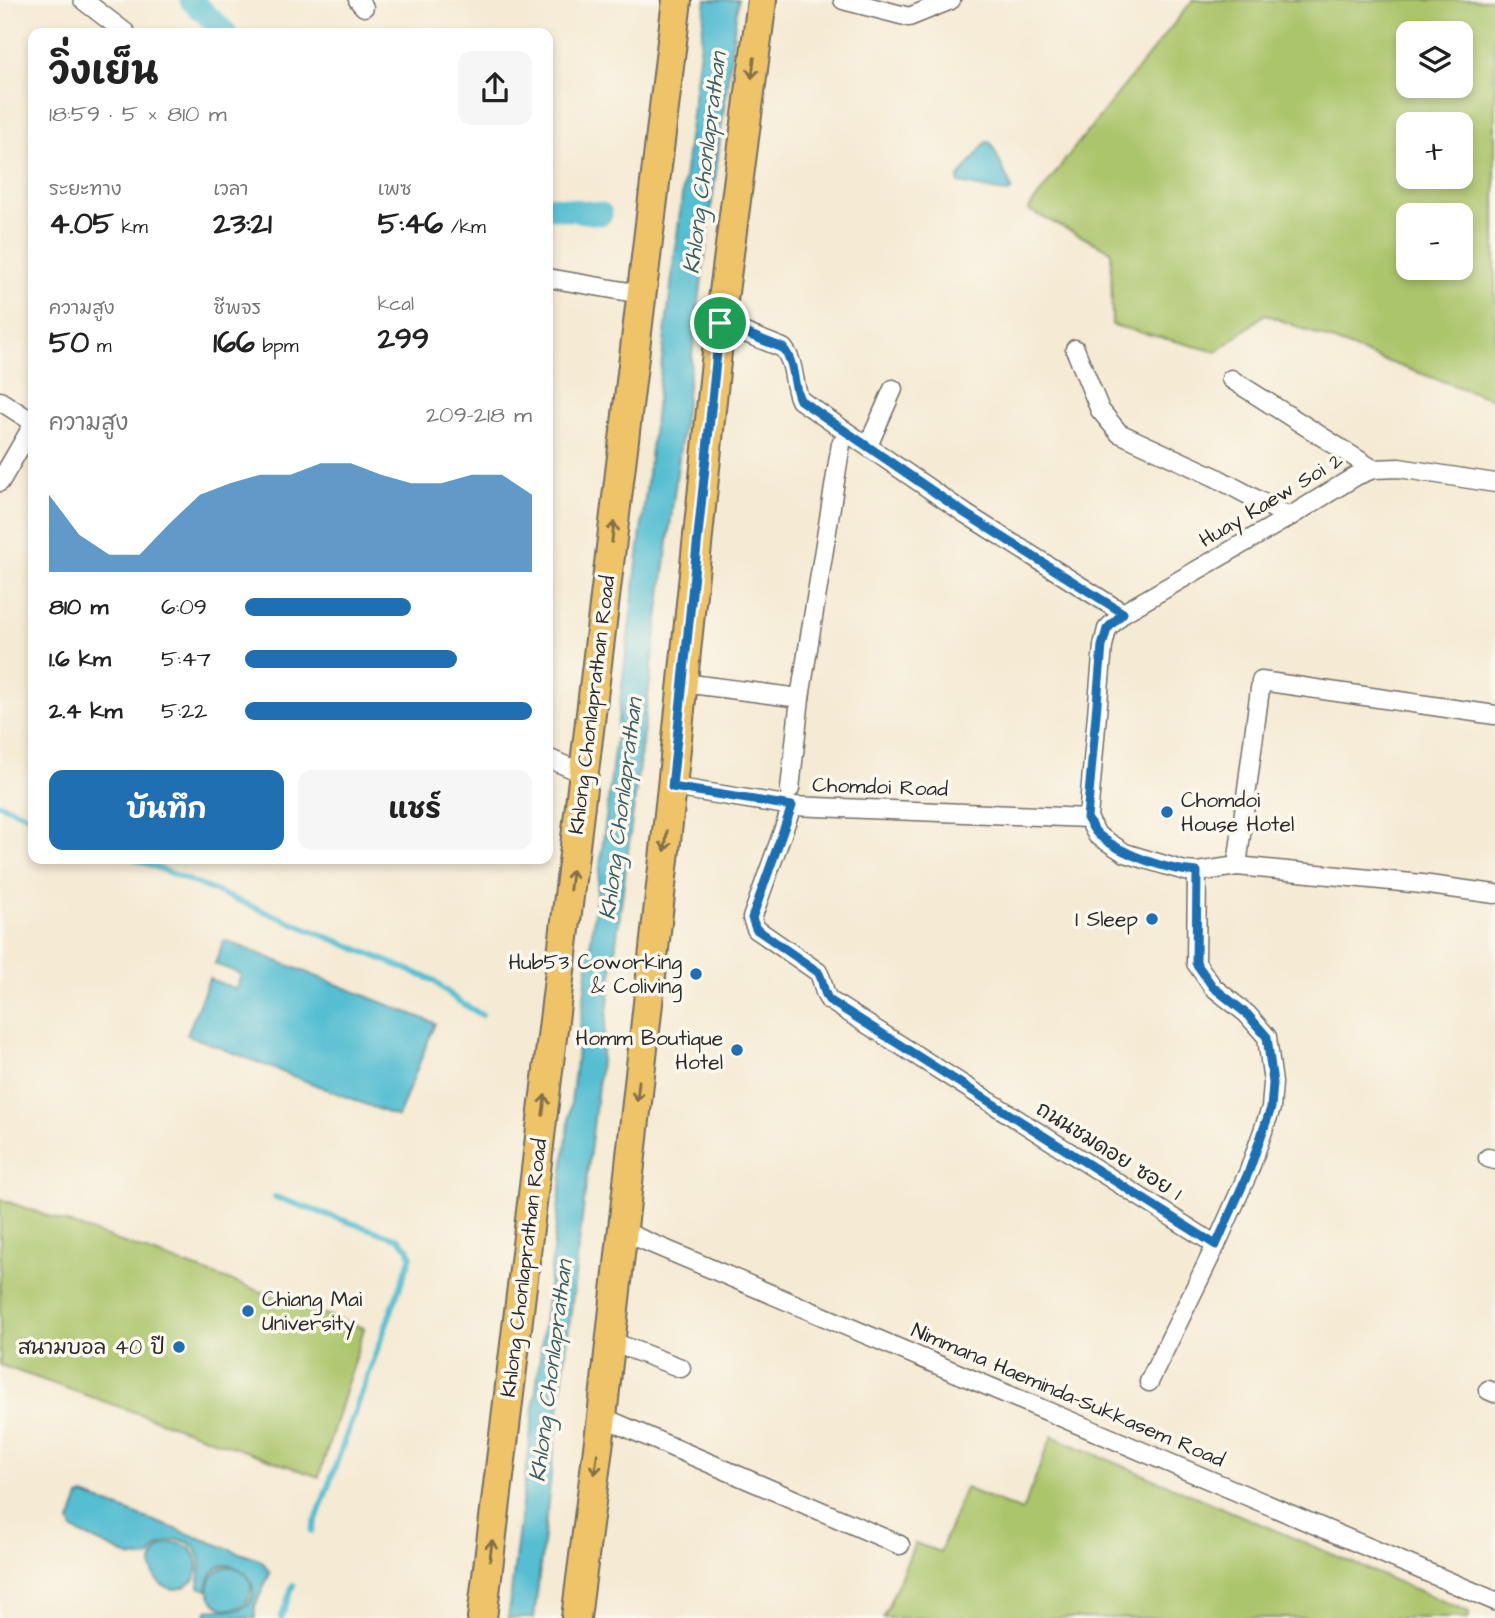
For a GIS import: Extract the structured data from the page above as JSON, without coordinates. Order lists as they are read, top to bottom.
{
  "streets": {
    "main road": ["Khlong Chonlaprathan Road"],
    "street": [
      "Huay Kaew Soi 2",
      "Chomdoi Road",
      "ถนนชมดอย ซอย 1",
      "Nimmana Haeminda-Sukkasem Road"
    ]
  },
  "crossings": [
    ["Chomdoi Road", "ถนนชมดอย ซอย 1"]
  ],
  "water": ["Khlong Chonlaprathan"],
  "places": [
    "Chomdoi House Hotel",
    "I Sleep",
    "Hub53 Coworking & Coliving",
    "Homm Boutique Hotel",
    "Chiang Mai University",
    "สนามบอล 40 ปี"
  ],
  "page": {
    "map_buttons": ["+", "−"],
    "heading": ["วิ่งเย็น", "18:59 · 5 × 810 m"],
    "stats": [
      ["ระยะทาง", "4.05 km"],
      ["เวลา", "23:21"],
      ["เพซ", "5:46 /km"],
      ["ความสูง", "50 m"],
      ["ชีพจร", "166 bpm"],
      ["kcal", "299"]
    ],
    "chart": ["ความสูง", "209–218 m"],
    "list": [
      {
        "name": "810 m",
        "note": "6:09"
      },
      {
        "name": "1.6 km",
        "note": "5:47"
      },
      {
        "name": "2.4 km",
        "note": "5:22"
      }
    ],
    "buttons": ["บันทึก", "แชร์"]
  }
}
